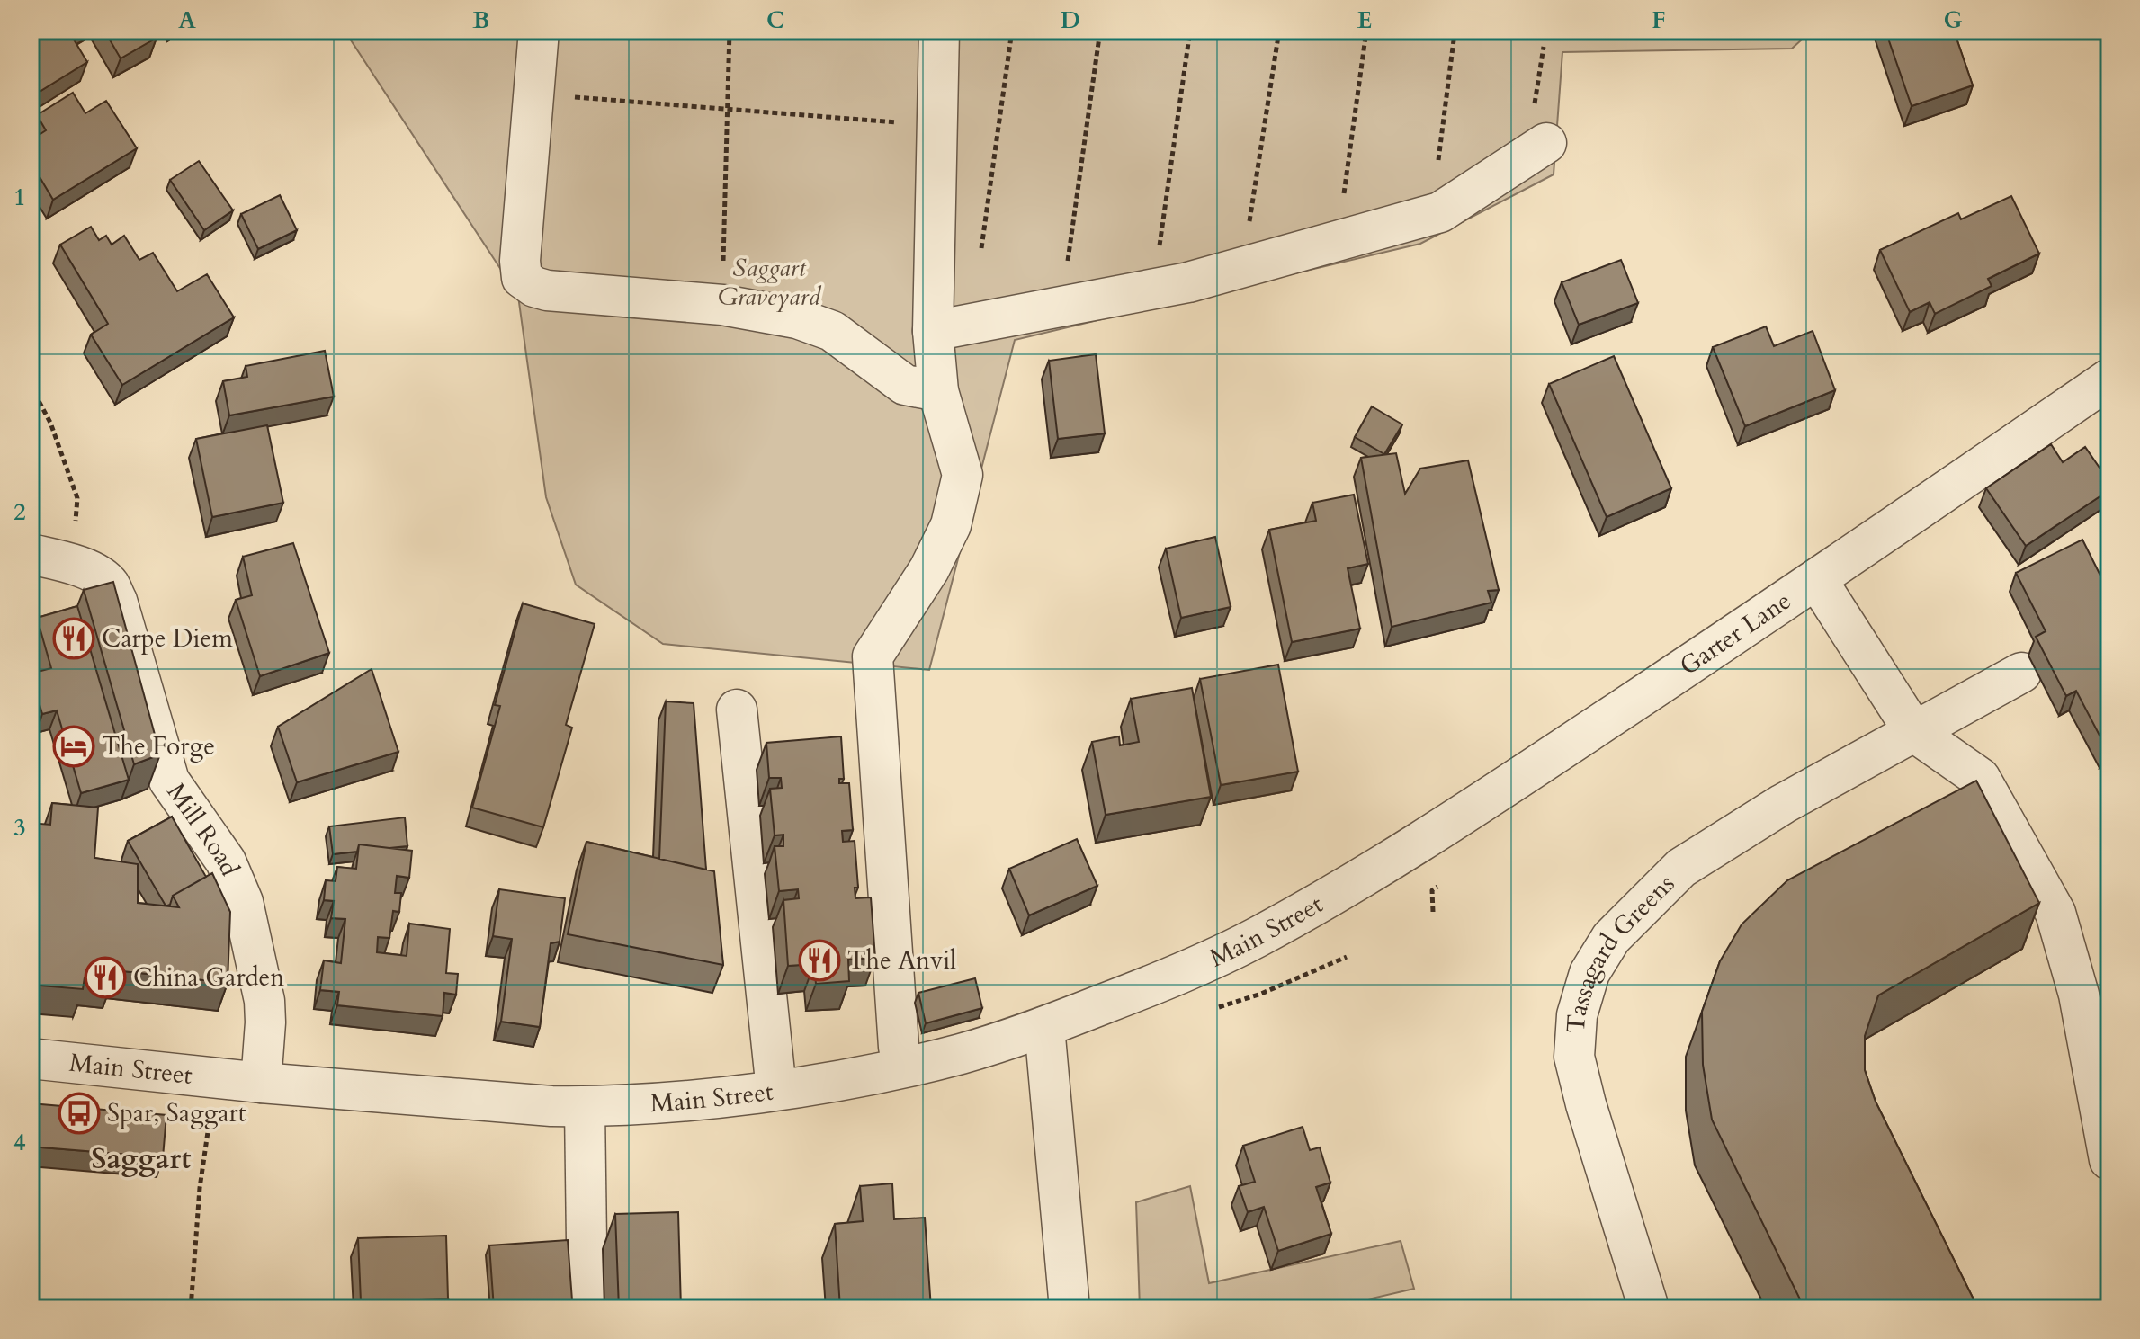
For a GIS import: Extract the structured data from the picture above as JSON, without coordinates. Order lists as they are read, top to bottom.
{
  "streets": {
    "street": [
      "Garter Lane",
      "Mill Road",
      "Main Street",
      "Tassagard Greens"
    ]
  },
  "crossings": [
    ["Garter Lane", "Main Street"],
    ["Mill Road", "Main Street"]
  ],
  "districts": ["Saggart"],
  "parks": ["Saggart Graveyard"],
  "places": {
    "restaurant": ["Carpe Diem", "The Anvil", "China Garden"],
    "hotel": ["The Forge"],
    "bus stop": ["Spar, Saggart"]
  },
  "grid": {
    "columns": [
      "A",
      "B",
      "C",
      "D",
      "E",
      "F",
      "G"
    ],
    "rows": [
      "1",
      "2",
      "3",
      "4"
    ]
  }
}
